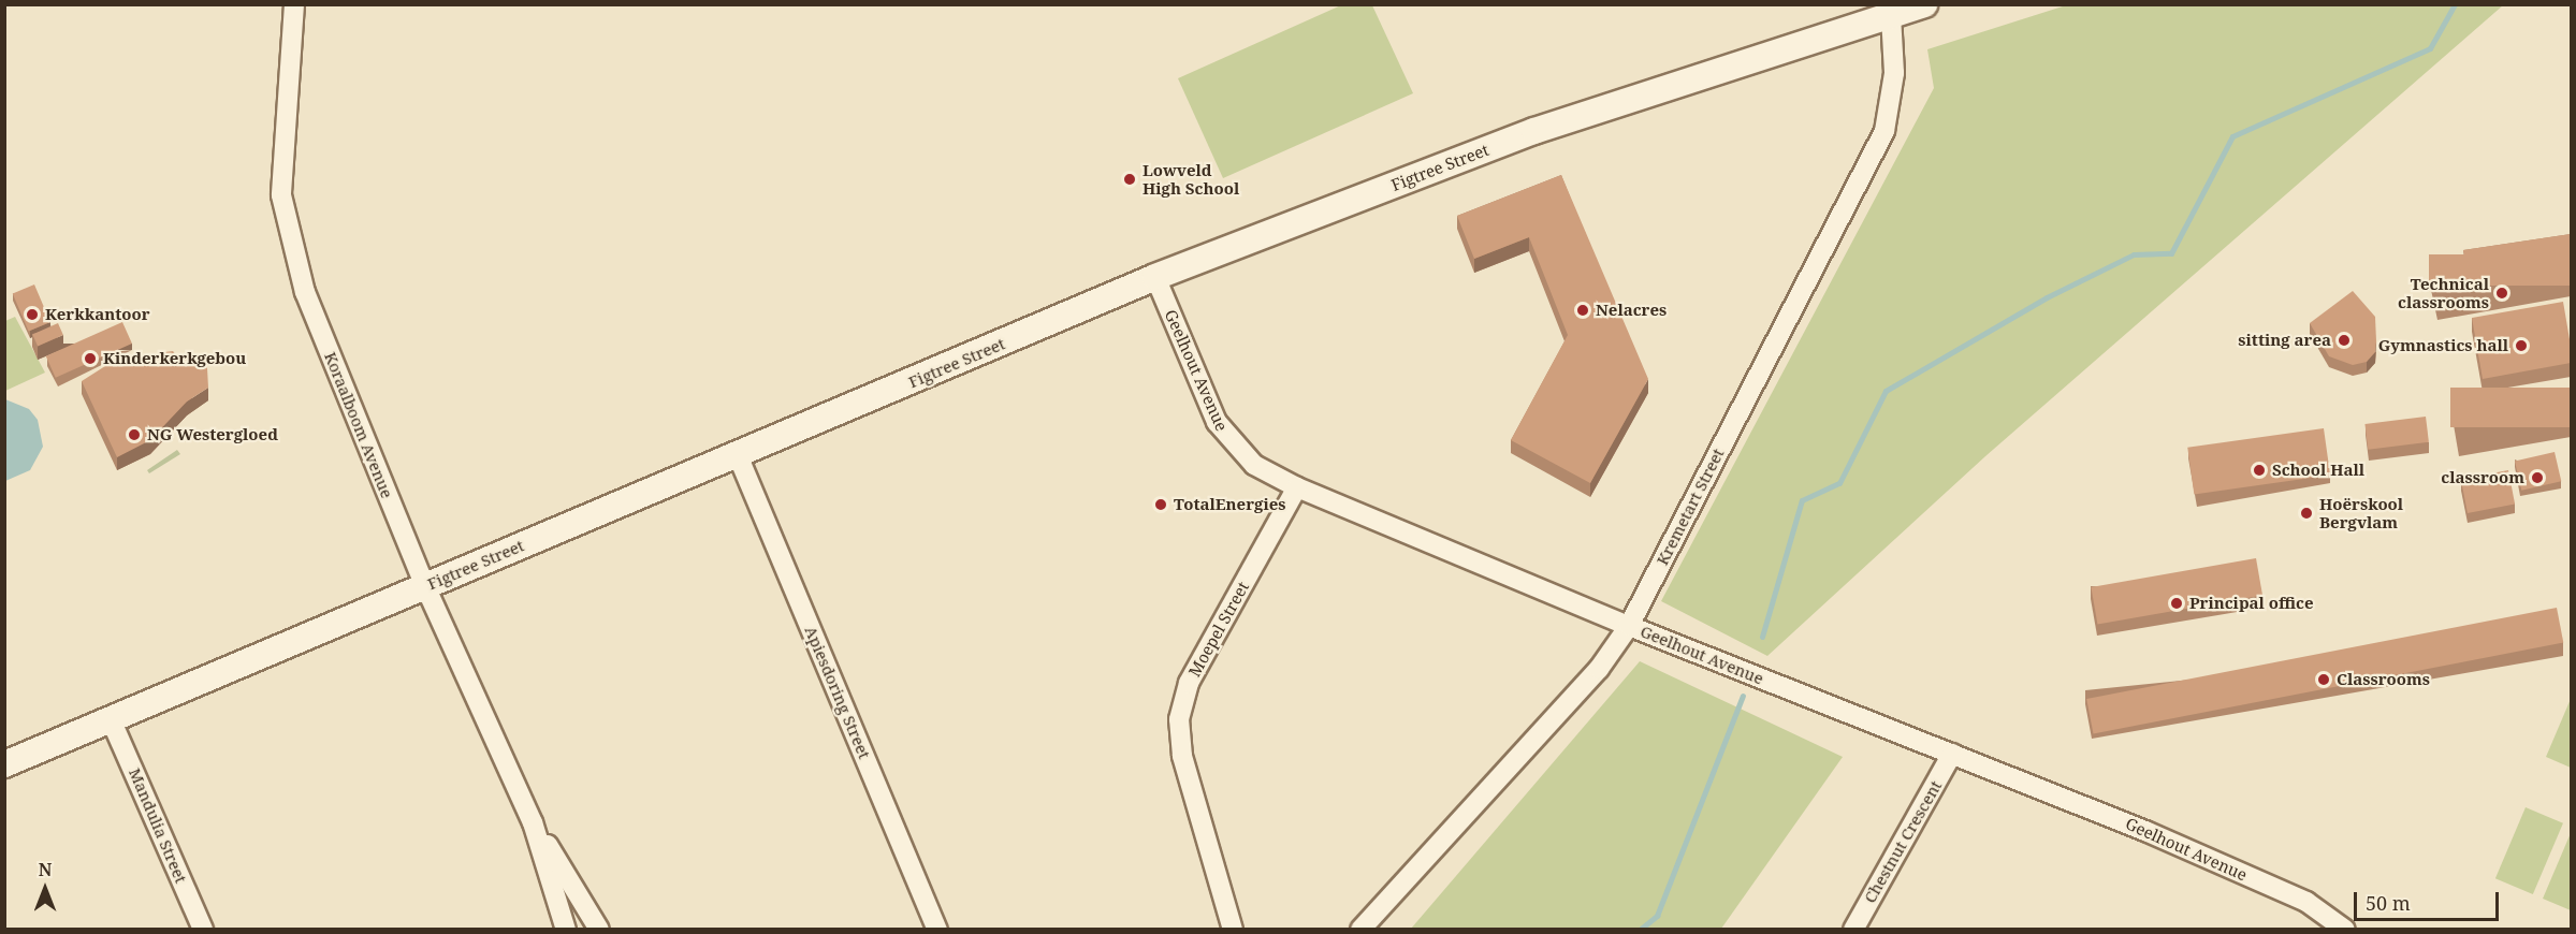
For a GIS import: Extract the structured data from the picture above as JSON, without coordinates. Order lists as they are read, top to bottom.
{
  "streets": {
    "street": [
      "Figtree Street",
      "Geelhout Avenue",
      "Koraalboom Avenue",
      "Kremetart Street",
      "Moepel Street",
      "Apiesdoring Street",
      "Mandulia Street",
      "Chestnut Crescent"
    ]
  },
  "crossings": [
    ["Figtree Street", "Geelhout Avenue"],
    ["Figtree Street", "Koraalboom Avenue"],
    ["Figtree Street", "Kremetart Street"],
    ["Figtree Street", "Apiesdoring Street"],
    ["Figtree Street", "Mandulia Street"],
    ["Geelhout Avenue", "Kremetart Street"],
    ["Geelhout Avenue", "Moepel Street"],
    ["Geelhout Avenue", "Chestnut Crescent"]
  ],
  "places": [
    "Lowveld High School",
    "Technical classrooms",
    "Nelacres",
    "Kerkkantoor",
    "sitting area",
    "Gymnastics hall",
    "Kinderkerkgebou",
    "NG Westergloed",
    "School Hall",
    "classroom",
    "TotalEnergies",
    "Hoërskool Bergvlam",
    "Principal office",
    "Classrooms"
  ],
  "scale_bar": "50 m",
  "north": "top"
}
